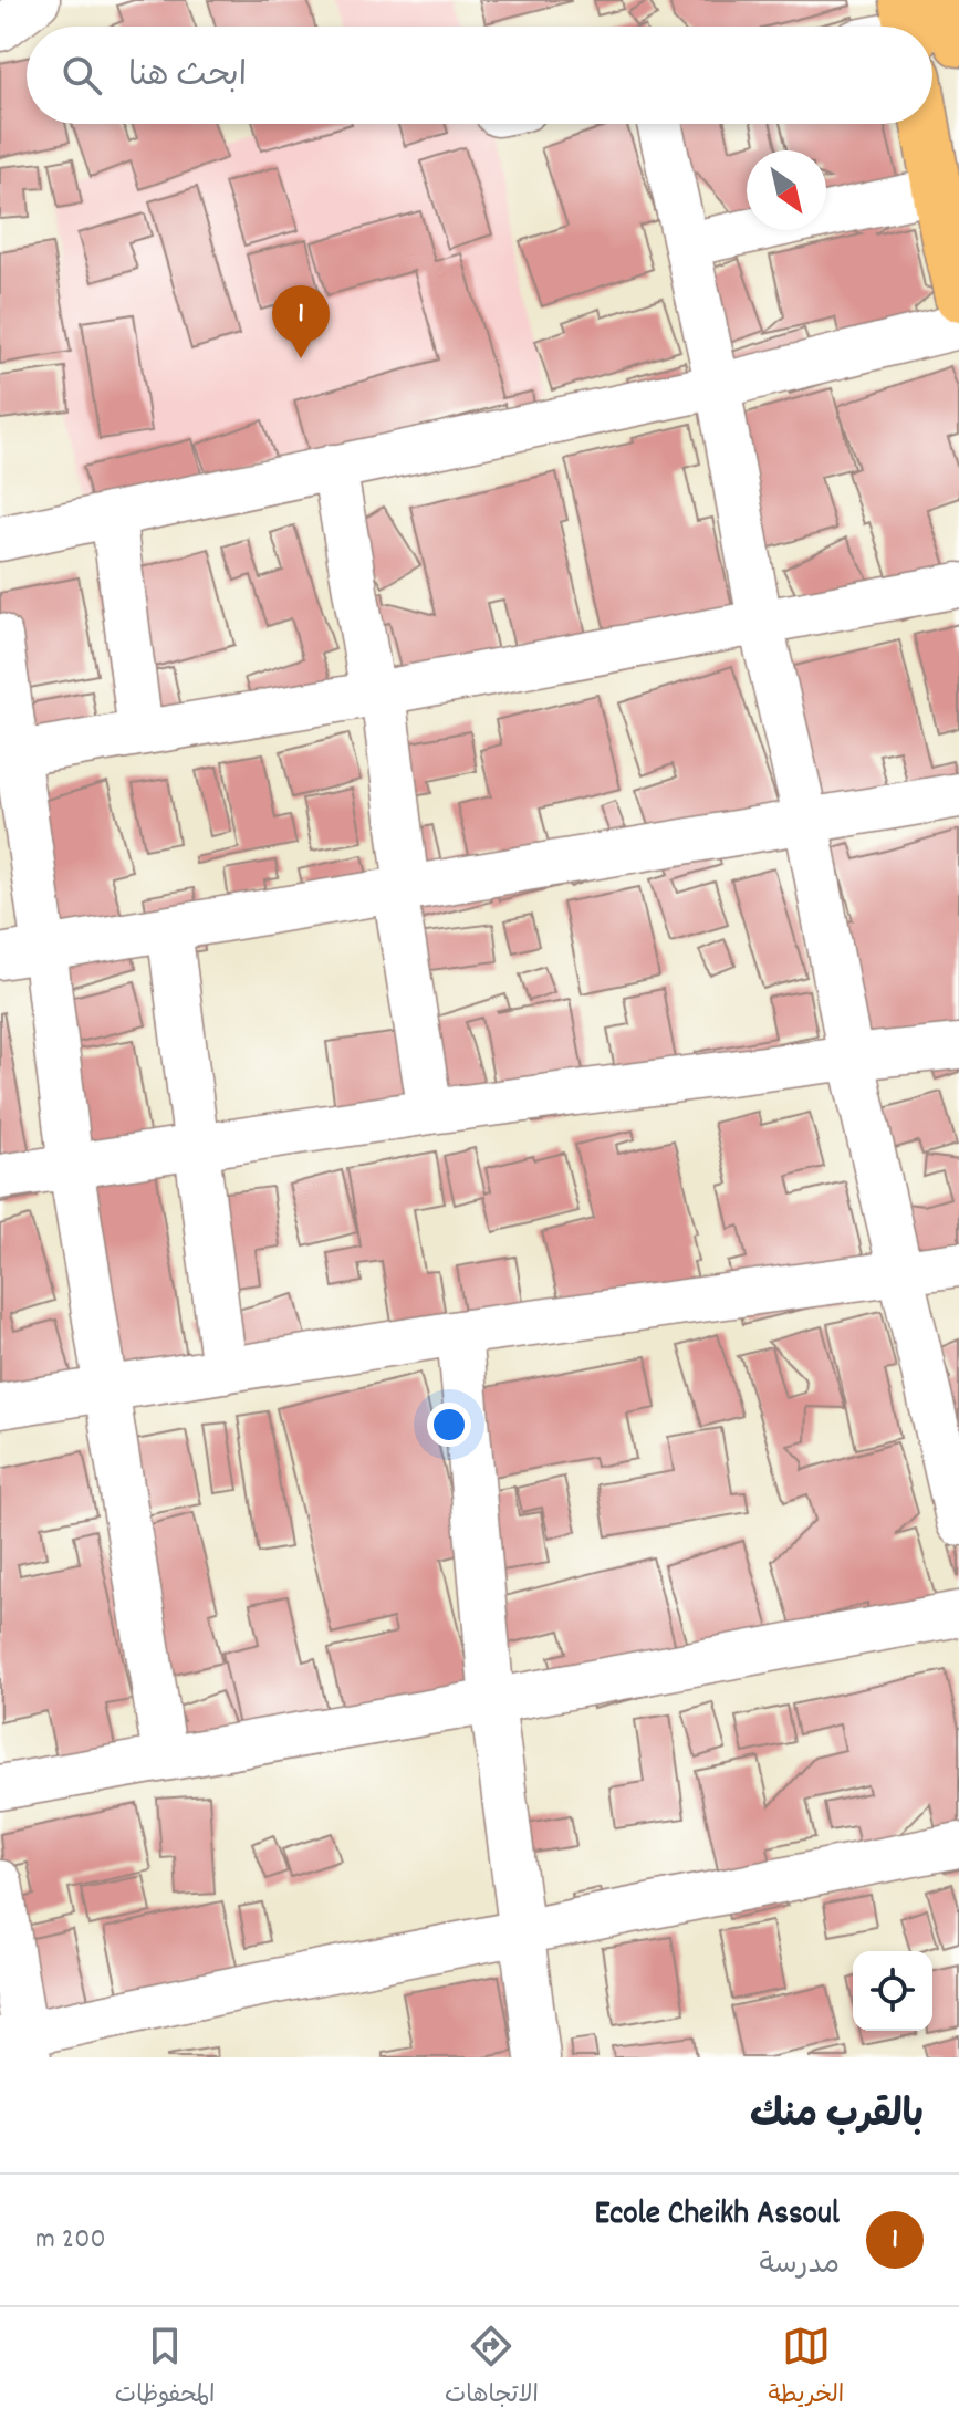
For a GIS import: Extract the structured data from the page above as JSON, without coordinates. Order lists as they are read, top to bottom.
{
  "north": "bottom right",
  "page": {
    "search": "ابحث هنا",
    "pins": "1",
    "heading": "بالقرب منك",
    "list": [
      {
        "mark": "1",
        "name": "Ecole Cheikh Assoul",
        "note": "مدرسة",
        "value": "200 m"
      }
    ],
    "nav": ["الخريطة", "الاتجاهات", "المحفوظات"]
  }
}
